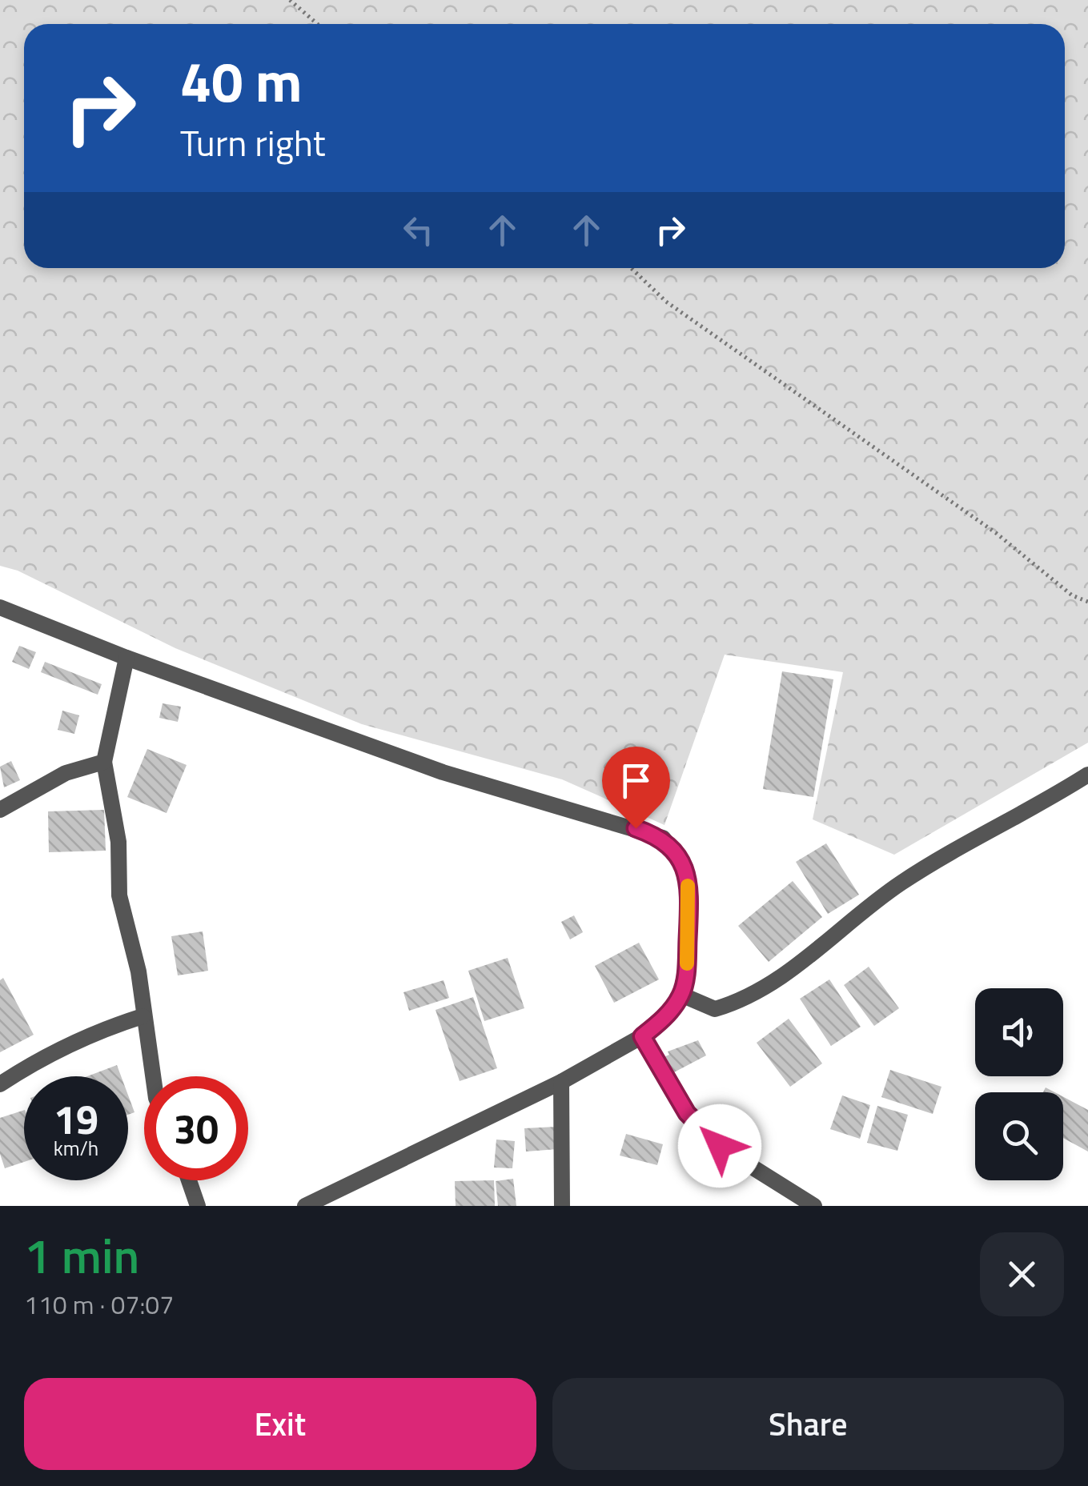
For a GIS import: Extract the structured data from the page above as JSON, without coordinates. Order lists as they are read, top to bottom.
{
  "page": {
    "turn": ["40 m", "Turn right"],
    "speed": "19 km/h",
    "limit": "30",
    "heading": ["1 min", "110 m · 07:07"],
    "buttons": ["Exit", "Share"]
  }
}
